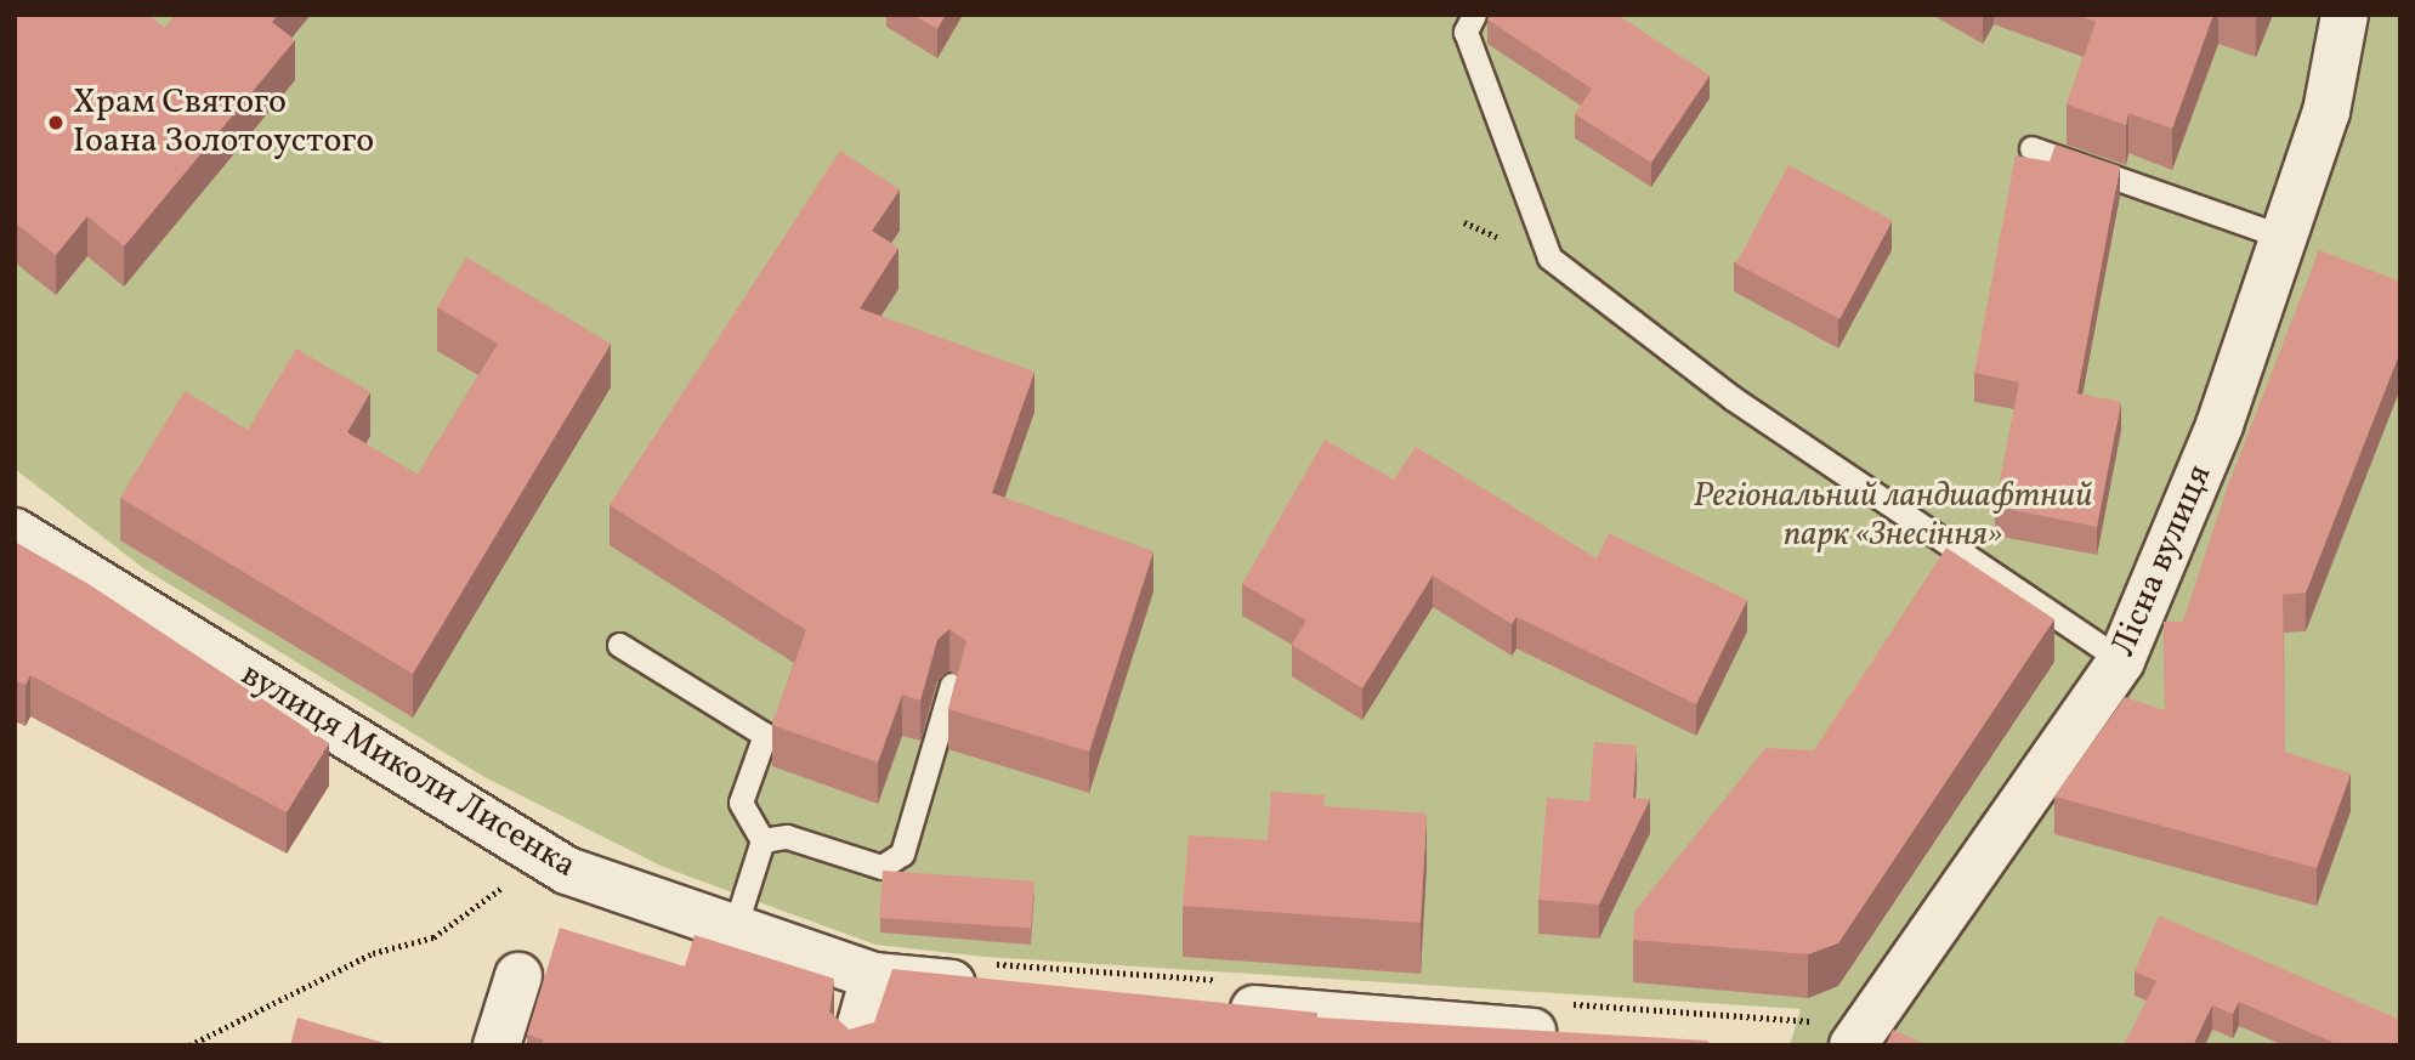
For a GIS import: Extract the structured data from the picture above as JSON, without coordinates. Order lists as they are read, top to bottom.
{
  "streets": {
    "street": ["Лісна вулиця", "вулиця Миколи Лисенка"]
  },
  "parks": ["Регіональний ландшафтний парк «Знесіння»"],
  "places": ["Храм Святого Іоана Золотоустого"]
}
